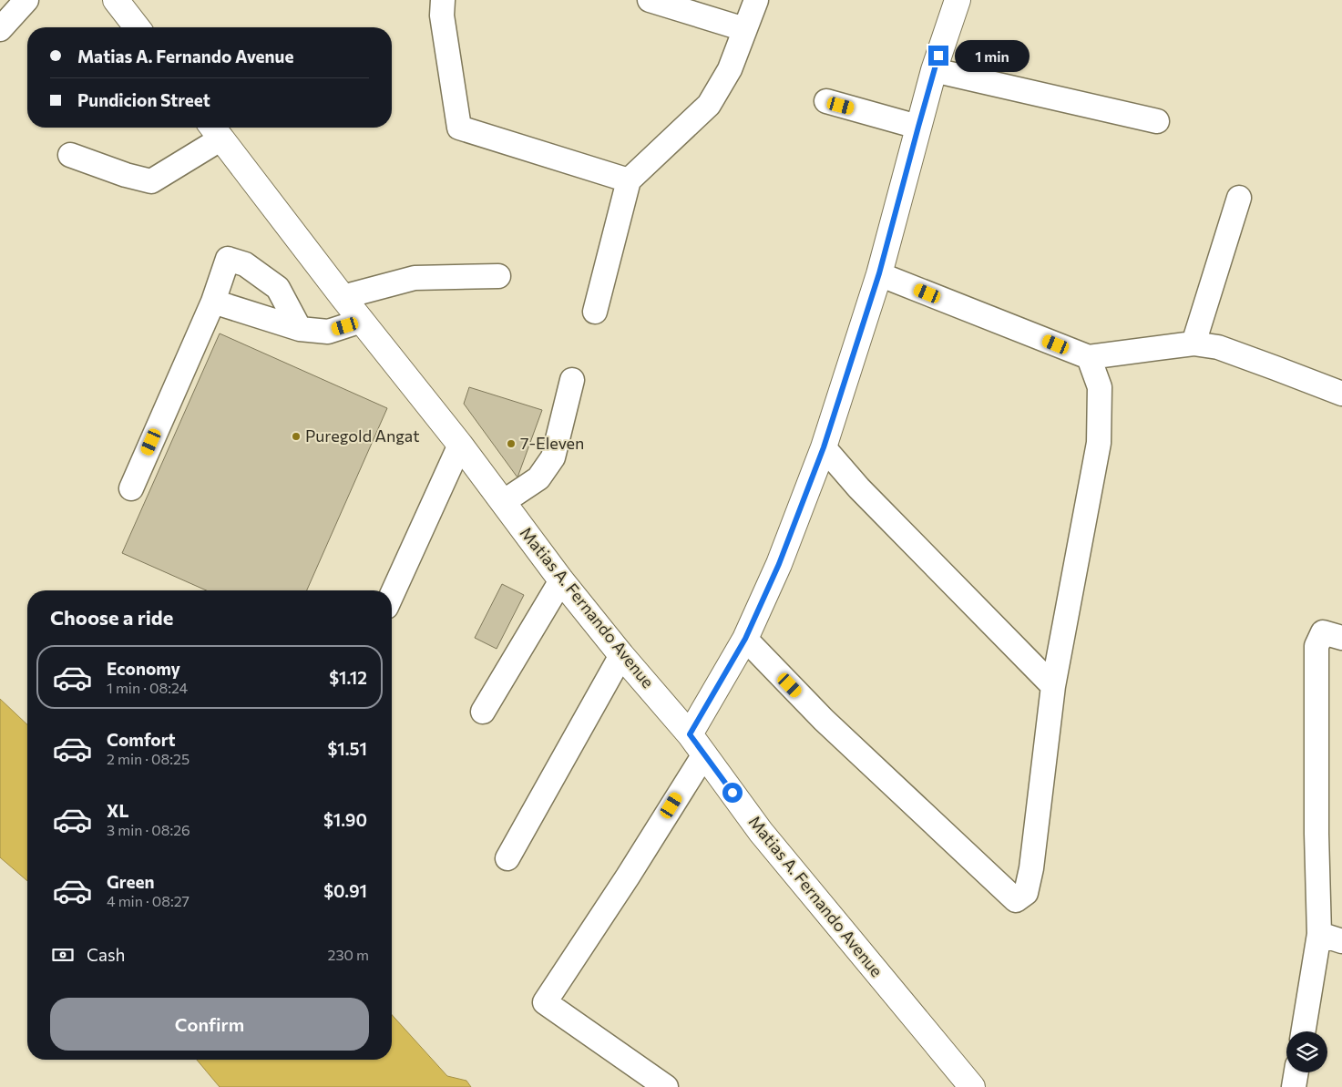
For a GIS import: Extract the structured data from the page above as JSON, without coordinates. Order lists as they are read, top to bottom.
{
  "streets": {
    "main road": ["Matias A. Fernando Avenue"]
  },
  "places": ["Puregold Angat", "7-Eleven"],
  "page": {
    "banner": ["Matias A. Fernando Avenue", "Pundicion Street"],
    "bubble": "1 min",
    "heading": "Choose a ride",
    "list": [
      {
        "name": "Economy",
        "note": "1 min · 08:24",
        "value": "$1.12"
      },
      {
        "name": "Comfort",
        "note": "2 min · 08:25",
        "value": "$1.51"
      },
      {
        "name": "XL",
        "note": "3 min · 08:26",
        "value": "$1.90"
      },
      {
        "name": "Green",
        "note": "4 min · 08:27",
        "value": "$0.91"
      }
    ],
    "pay": ["Cash", "230 m"],
    "buttons": "Confirm"
  }
}
